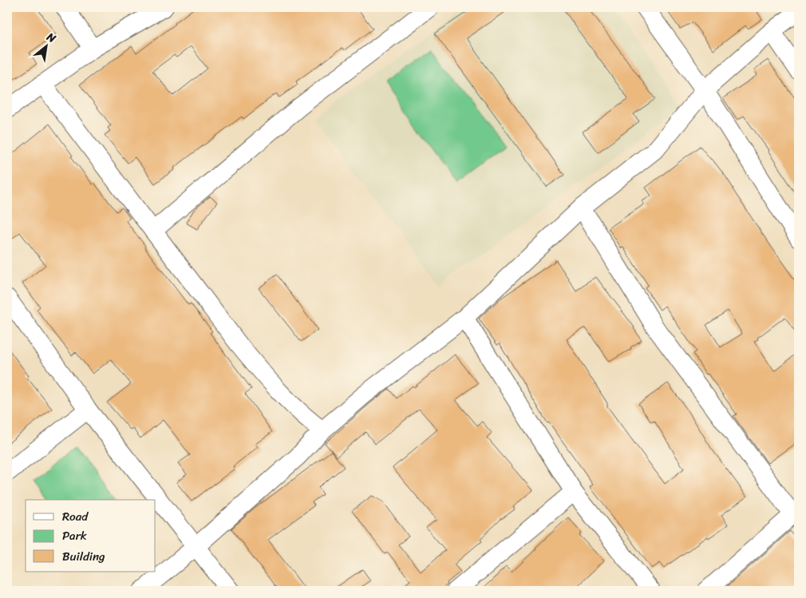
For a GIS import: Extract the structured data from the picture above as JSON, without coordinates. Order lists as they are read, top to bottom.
{
  "legend": ["Road", "Park", "Building"],
  "north": "top right"
}
